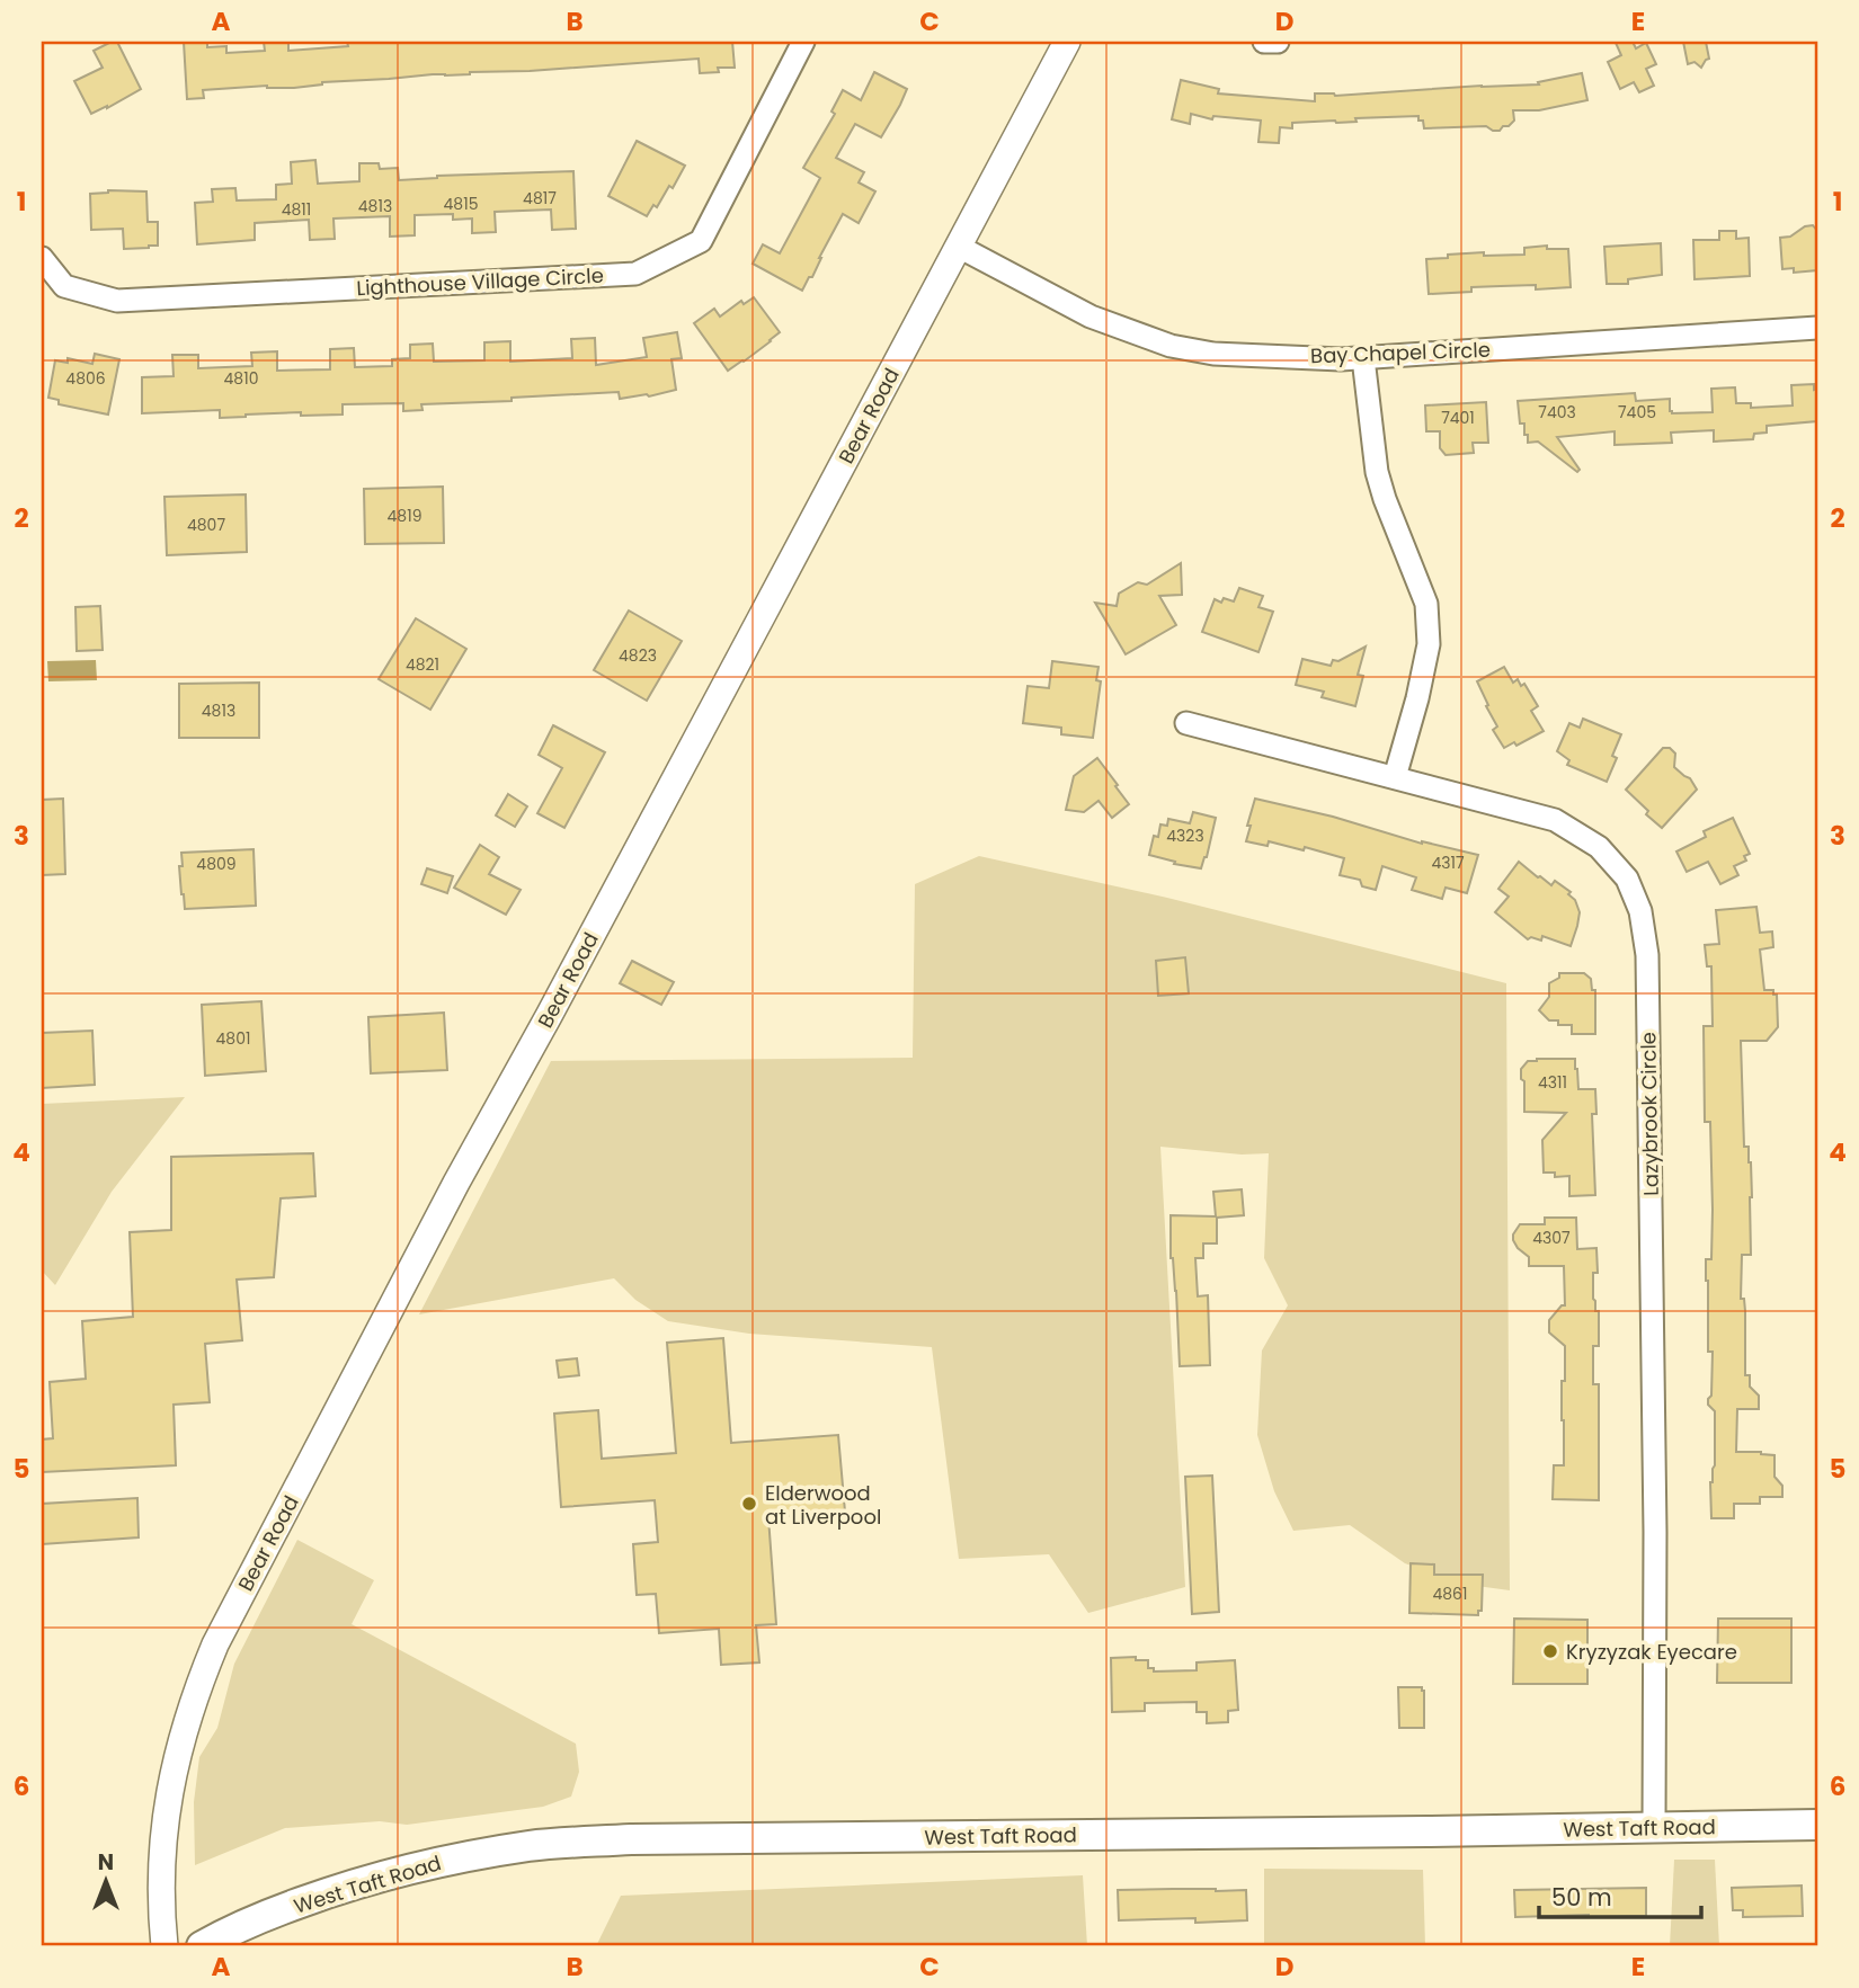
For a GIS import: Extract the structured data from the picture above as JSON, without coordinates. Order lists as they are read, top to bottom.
{
  "streets": {
    "main road": ["West Taft Road"],
    "street": [
      "Lighthouse Village Circle",
      "Bay Chapel Circle",
      "Bear Road",
      "Lazybrook Circle"
    ]
  },
  "crossings": [
    ["Bay Chapel Circle", "Bear Road"],
    ["Lazybrook Circle", "West Taft Road"]
  ],
  "places": ["Elderwood at Liverpool", "Kryzyzak Eyecare"],
  "house_numbers": [
    "4817",
    "4815",
    "4813",
    "4811",
    "4806",
    "4810",
    "7403",
    "7405",
    "7401",
    "4819",
    "4807",
    "4823",
    "4821",
    "4813",
    "4323",
    "4317",
    "4809",
    "4801",
    "4311",
    "4307",
    "4861"
  ],
  "scale_bar": "50 m",
  "north": "top",
  "grid": {
    "columns": [
      "A",
      "B",
      "C",
      "D",
      "E"
    ],
    "rows": [
      "1",
      "2",
      "3",
      "4",
      "5",
      "6"
    ]
  }
}
